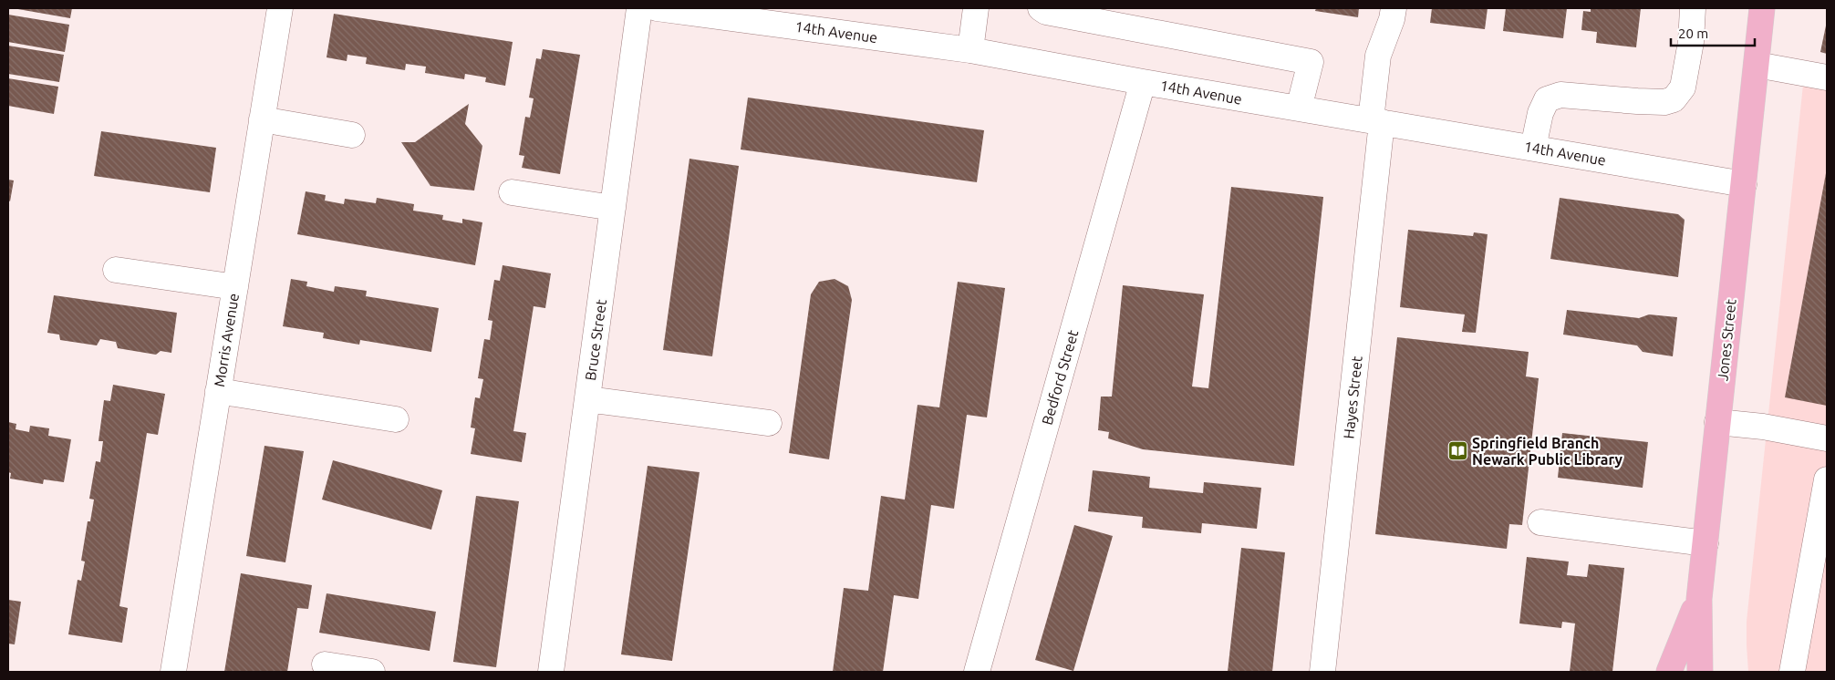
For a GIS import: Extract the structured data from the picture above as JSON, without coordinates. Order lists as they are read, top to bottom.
{
  "streets": {
    "main road": ["Jones Street"],
    "street": [
      "14th Avenue",
      "Morris Avenue",
      "Bruce Street",
      "Bedford Street",
      "Hayes Street"
    ]
  },
  "crossings": [
    ["14th Avenue", "Jones Street"],
    ["14th Avenue", "Bedford Street"],
    ["14th Avenue", "Hayes Street"]
  ],
  "places": {
    "library": ["Springfield Branch Newark Public Library"]
  },
  "scale_bar": "20 m"
}
